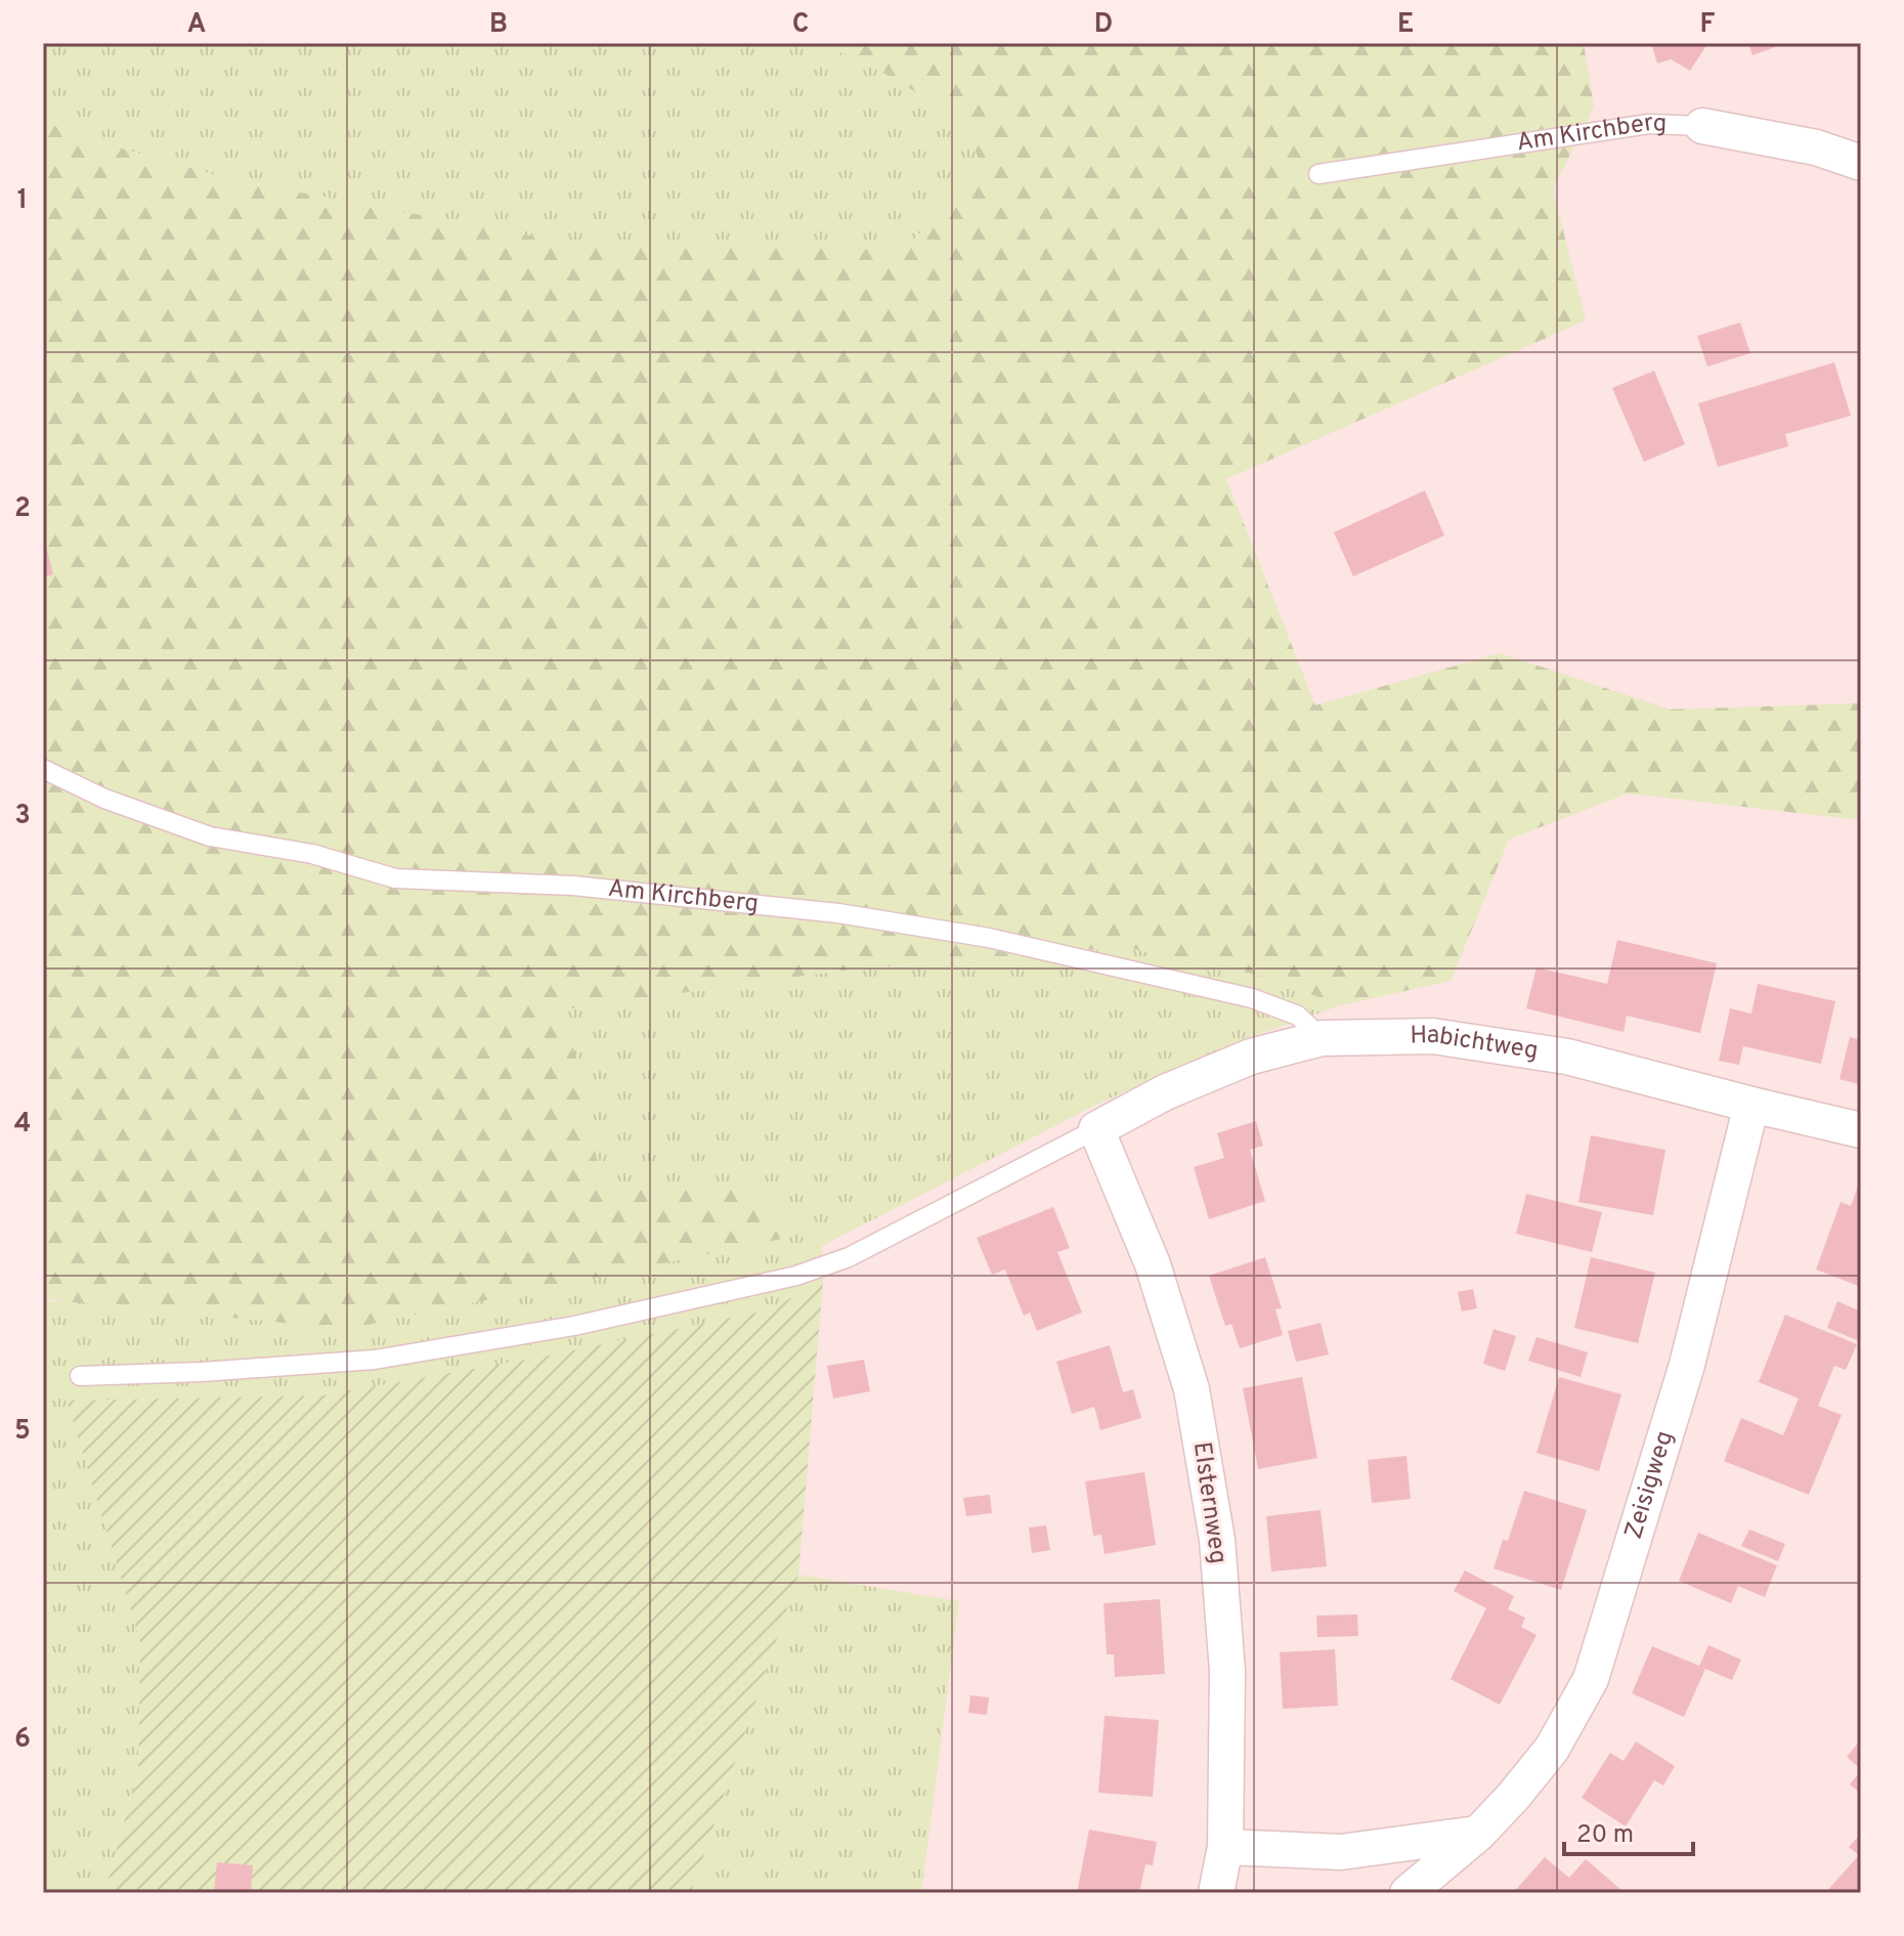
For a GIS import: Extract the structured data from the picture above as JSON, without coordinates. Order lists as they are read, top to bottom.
{
  "streets": {
    "street": [
      "Am Kirchberg",
      "Habichtweg",
      "Zeisigweg",
      "Elsternweg"
    ]
  },
  "crossings": [
    ["Am Kirchberg", "Habichtweg"],
    ["Habichtweg", "Zeisigweg"],
    ["Habichtweg", "Elsternweg"]
  ],
  "scale_bar": "20 m",
  "grid": {
    "columns": [
      "A",
      "B",
      "C",
      "D",
      "E",
      "F"
    ],
    "rows": [
      "1",
      "2",
      "3",
      "4",
      "5",
      "6"
    ]
  }
}
